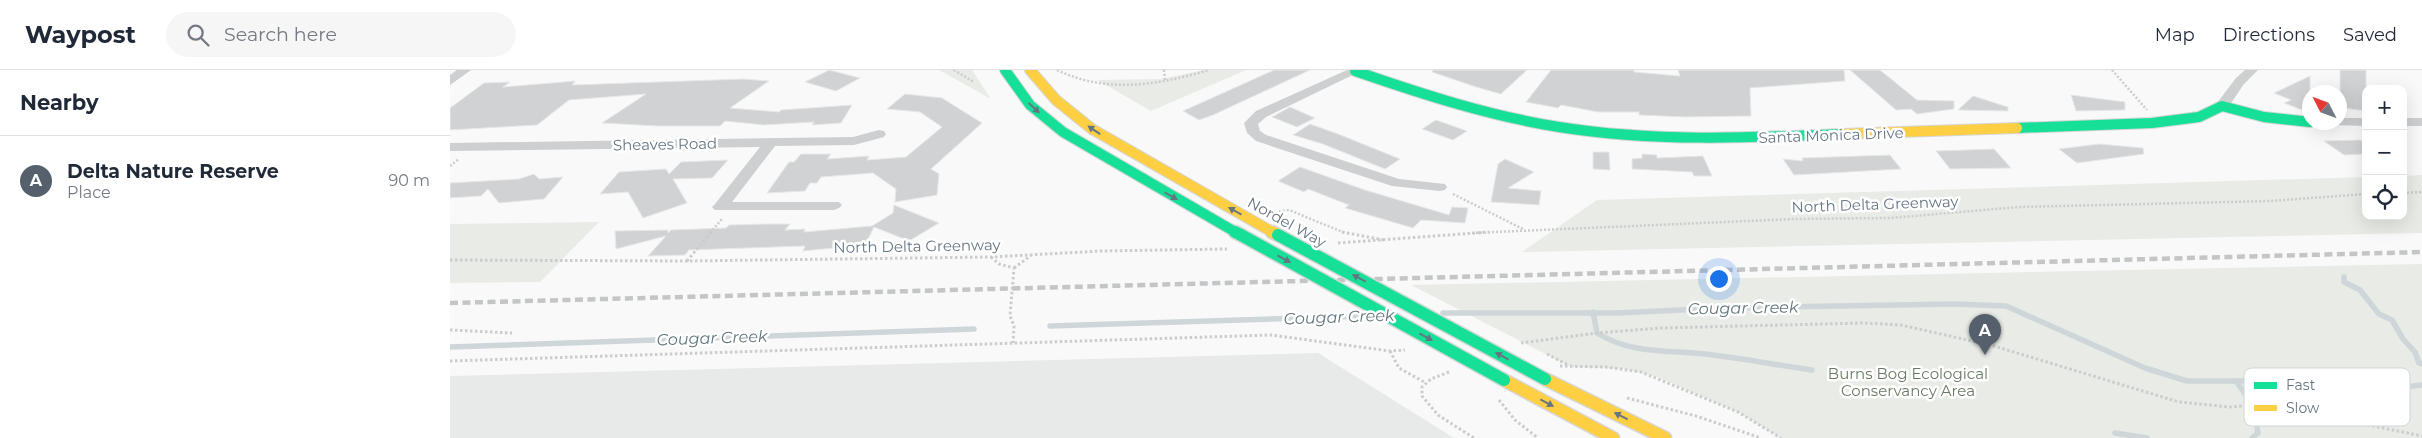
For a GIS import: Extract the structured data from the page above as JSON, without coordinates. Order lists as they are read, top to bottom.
{
  "streets": {
    "main road": ["Santa Monica Drive", "Nordel Way"],
    "street": ["Sheaves Road"],
    "path": ["North Delta Greenway"]
  },
  "water": ["Cougar Creek"],
  "parks": ["Burns Bog Ecological Conservancy Area"],
  "legend": ["Fast", "Slow"],
  "north": "top left",
  "page": {
    "header": "Waypost",
    "search": "Search here",
    "nav": ["Map", "Directions", "Saved"],
    "heading": "Nearby",
    "map_buttons": ["+", "−"],
    "list": [
      {
        "mark": "A",
        "name": "Delta Nature Reserve",
        "note": "Place",
        "value": "90 m"
      }
    ],
    "pins": "A"
  }
}
